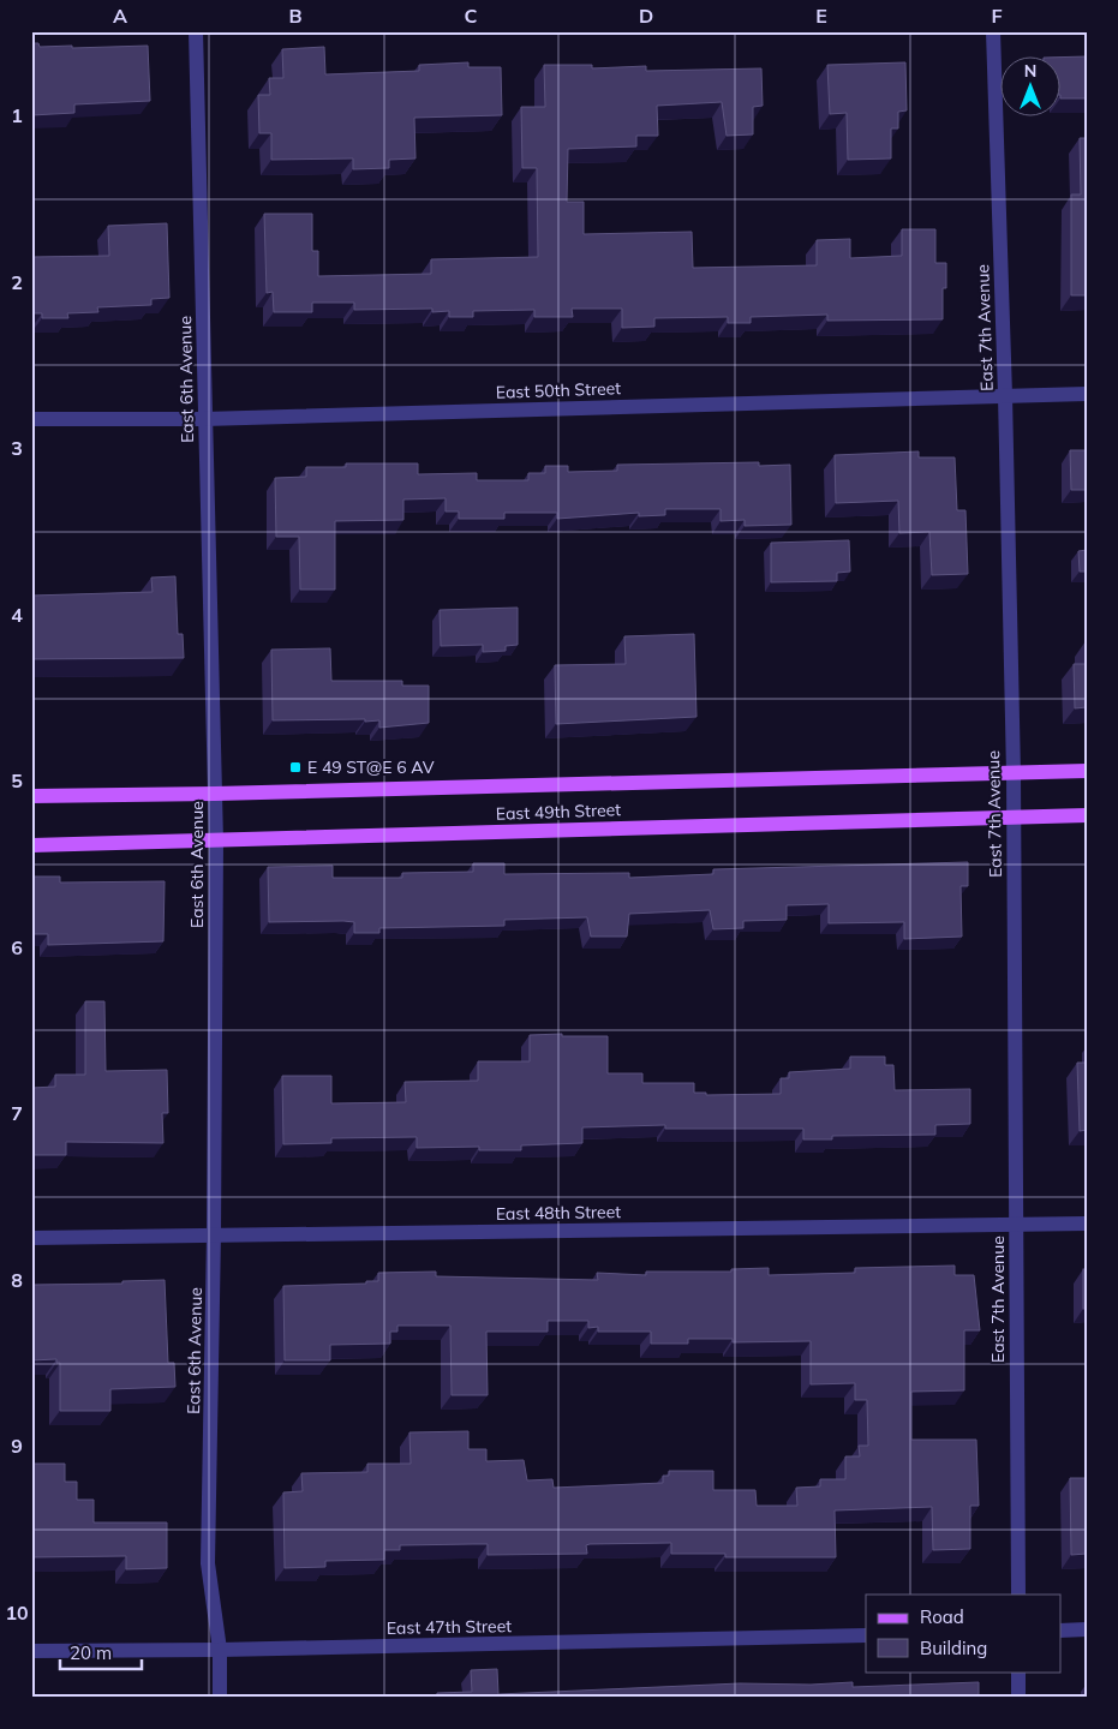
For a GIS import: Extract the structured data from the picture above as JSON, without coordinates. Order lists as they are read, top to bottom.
{
  "streets": {
    "main road": ["East 49th Street"],
    "street": [
      "East 7th Avenue",
      "East 6th Avenue",
      "East 50th Street",
      "East 48th Street",
      "East 47th Street"
    ]
  },
  "crossings": [
    ["East 7th Avenue", "East 50th Street"],
    ["East 7th Avenue", "East 49th Street"],
    ["East 7th Avenue", "East 48th Street"],
    ["East 6th Avenue", "East 50th Street"],
    ["East 6th Avenue", "East 49th Street"],
    ["East 6th Avenue", "East 48th Street"],
    ["East 6th Avenue", "East 47th Street"]
  ],
  "places": {
    "transit": ["E 49 ST@E 6 AV"]
  },
  "legend": ["Road", "Building"],
  "scale_bar": "20 m",
  "north": "top",
  "grid": {
    "columns": [
      "A",
      "B",
      "C",
      "D",
      "E",
      "F"
    ],
    "rows": [
      "1",
      "2",
      "3",
      "4",
      "5",
      "6",
      "7",
      "8",
      "9",
      "10"
    ]
  }
}
